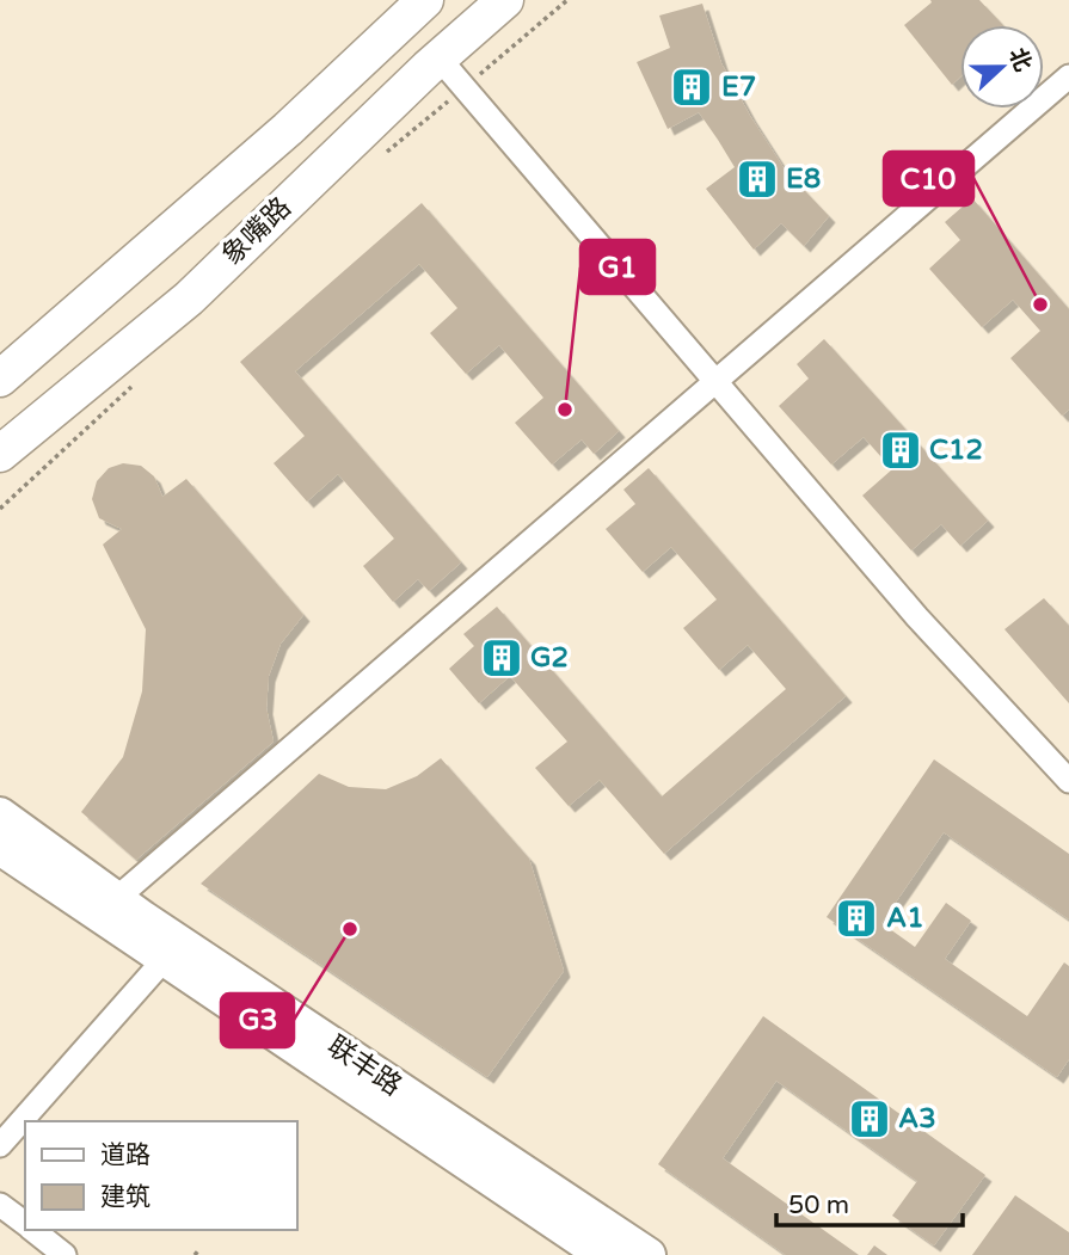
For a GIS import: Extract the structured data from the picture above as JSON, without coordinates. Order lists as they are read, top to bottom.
{
  "streets": {
    "main road": ["象嘴路", "联丰路"]
  },
  "places": {
    "building": [
      "E7",
      "E8",
      "C12",
      "G2",
      "A1",
      "A3"
    ],
    "other": ["C10", "G1", "G3"]
  },
  "legend": ["道路", "建筑"],
  "scale_bar": "50 m",
  "north": "right"
}
